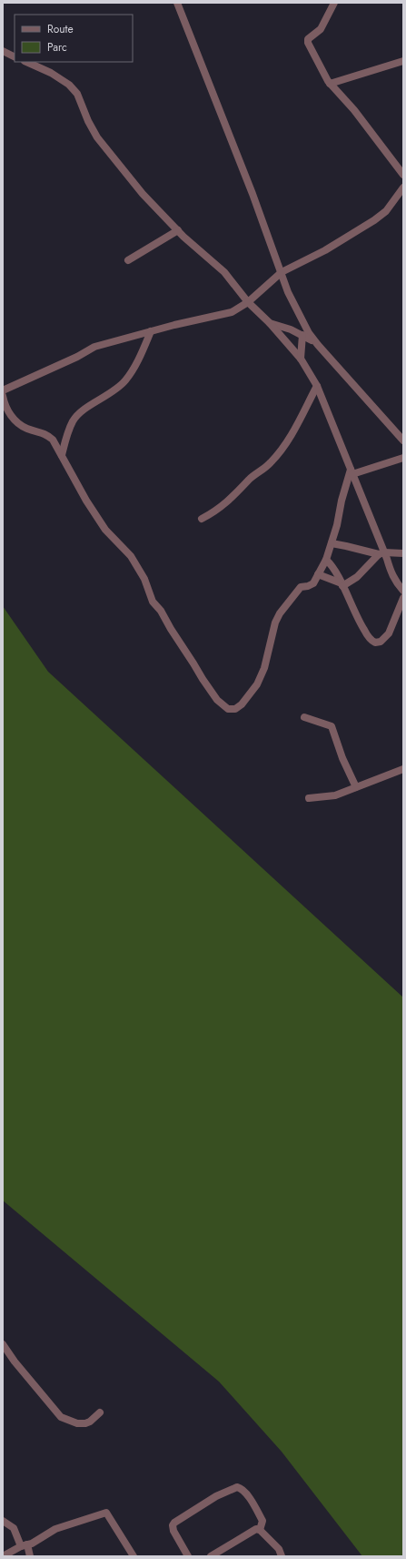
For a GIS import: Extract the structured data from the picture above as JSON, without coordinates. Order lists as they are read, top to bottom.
{
  "legend": ["Route", "Parc"]
}
